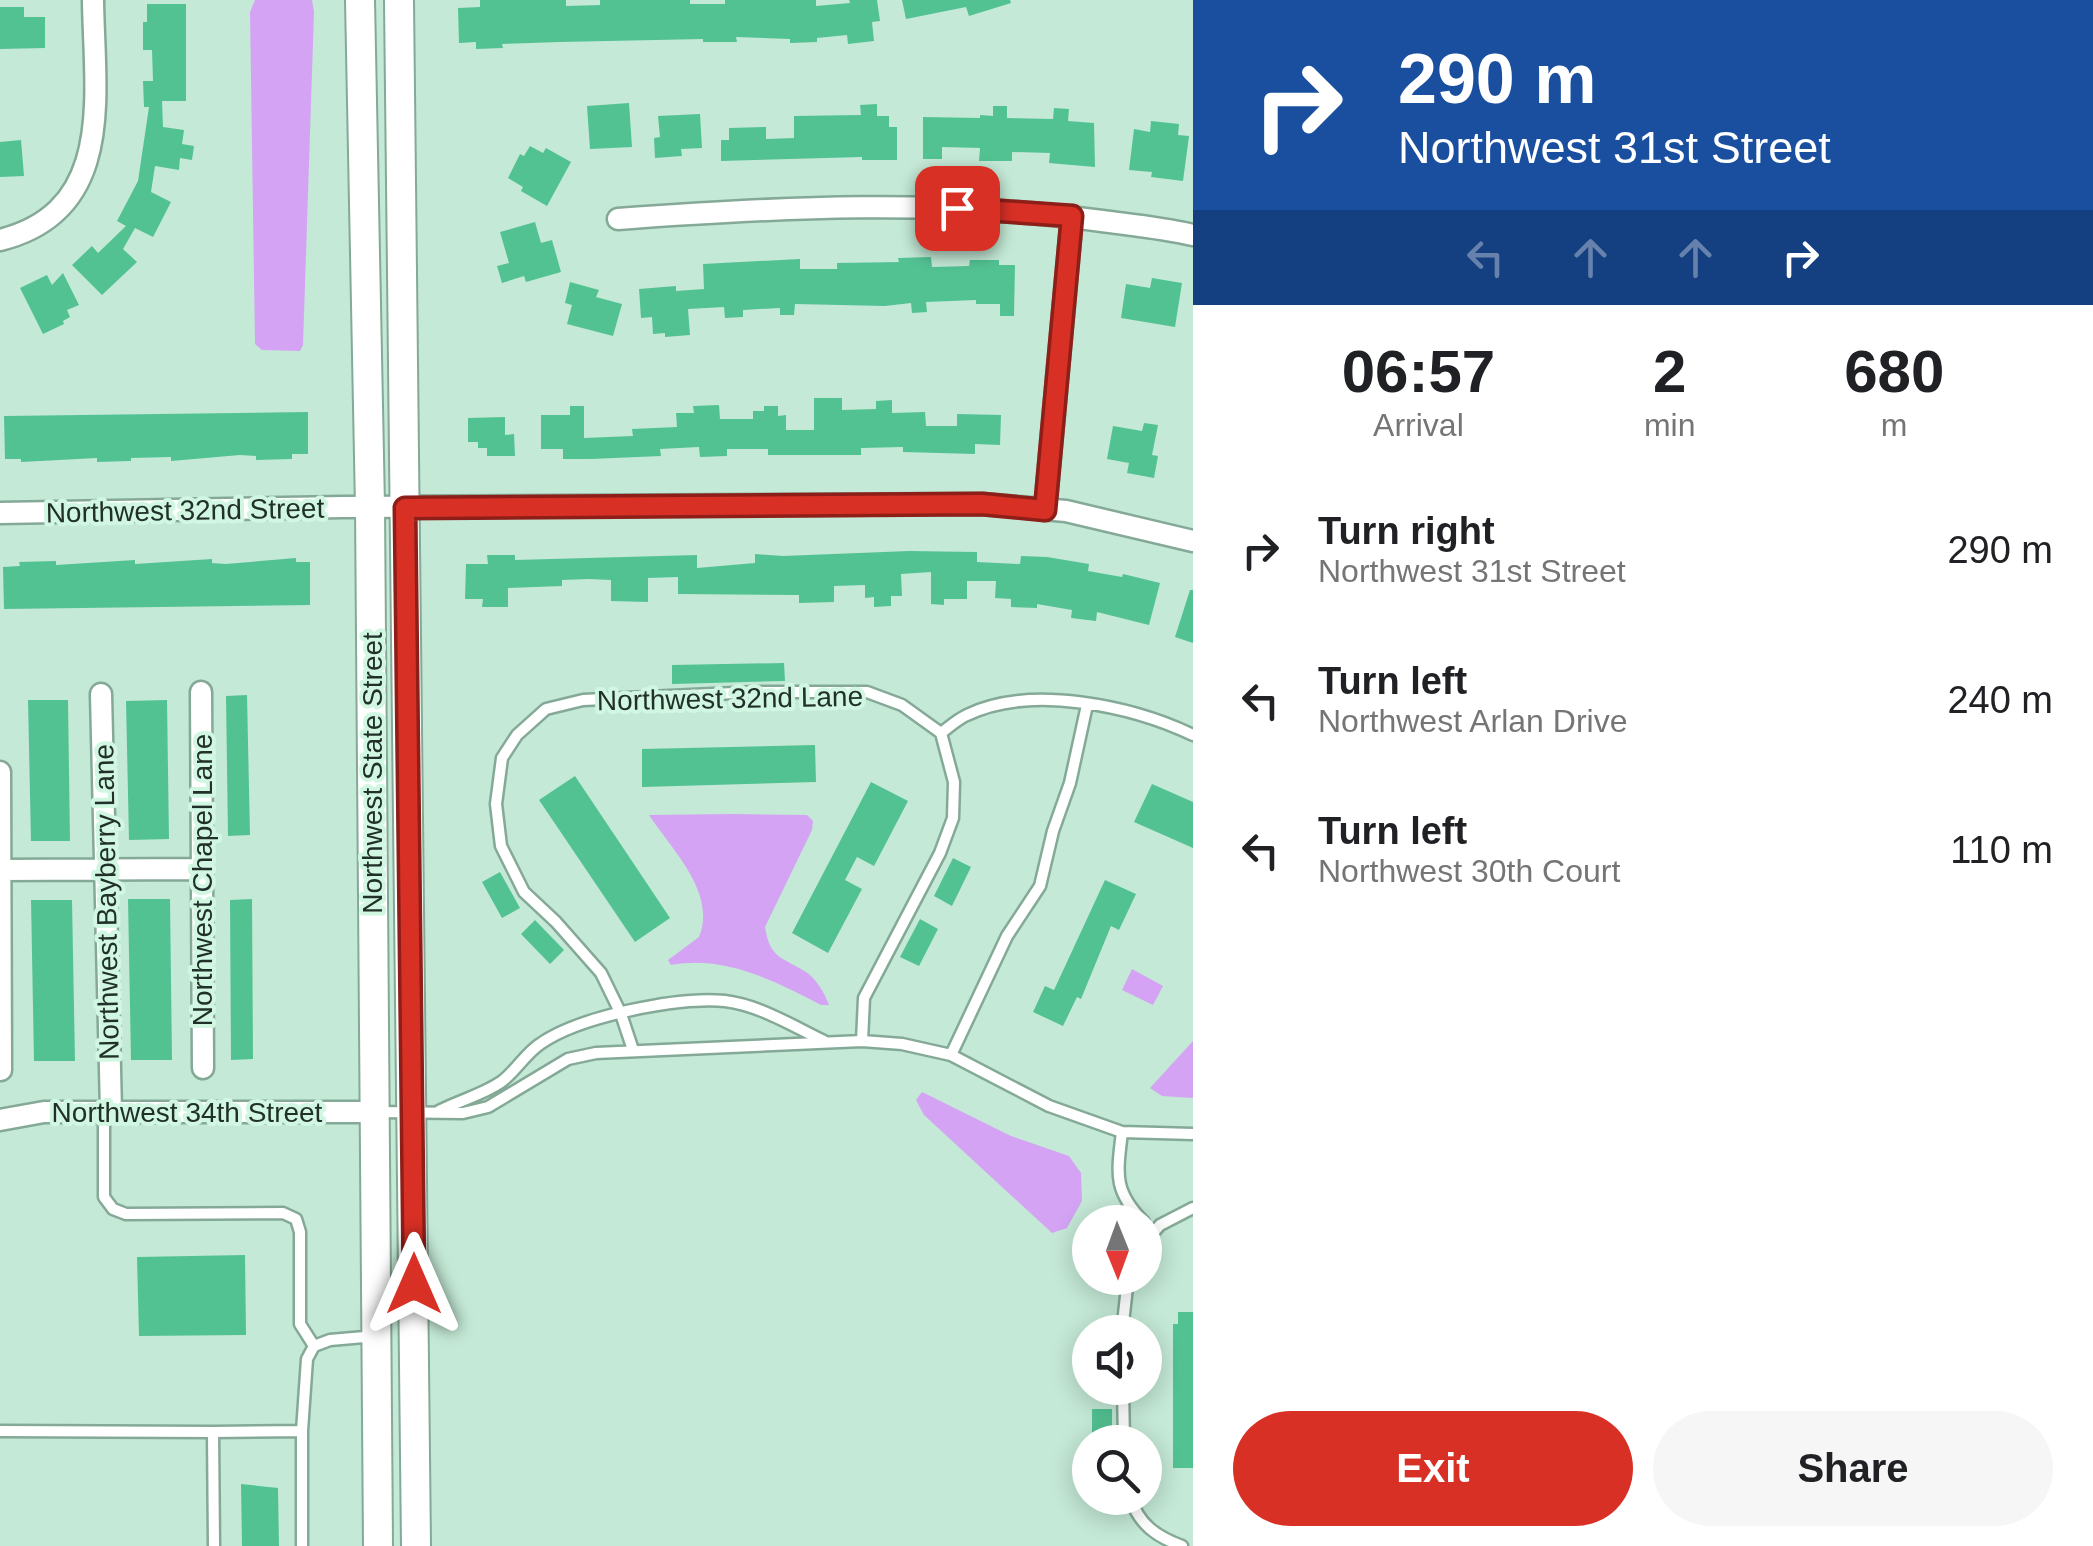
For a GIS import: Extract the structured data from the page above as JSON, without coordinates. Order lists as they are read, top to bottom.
{
  "streets": {
    "main road": ["Northwest State Street"],
    "street": [
      "Northwest 32nd Street",
      "Northwest Chapel Lane",
      "Northwest Bayberry Lane",
      "Northwest 34th Street"
    ],
    "lane": ["Northwest 32nd Lane"]
  },
  "crossings": [
    ["Northwest 32nd Street", "Northwest State Street"],
    ["Northwest State Street", "Northwest 34th Street"],
    ["Northwest Bayberry Lane", "Northwest 34th Street"]
  ],
  "north": "bottom",
  "page": {
    "turn": ["290 m", "Northwest 31st Street"],
    "eta": [
      "06:57",
      "Arrival",
      "2",
      "min",
      "680",
      "m"
    ],
    "list": [
      {
        "name": "Turn right",
        "note": "Northwest 31st Street",
        "value": "290 m"
      },
      {
        "name": "Turn left",
        "note": "Northwest Arlan Drive",
        "value": "240 m"
      },
      {
        "name": "Turn left",
        "note": "Northwest 30th Court",
        "value": "110 m"
      }
    ],
    "buttons": ["Exit", "Share"]
  }
}
